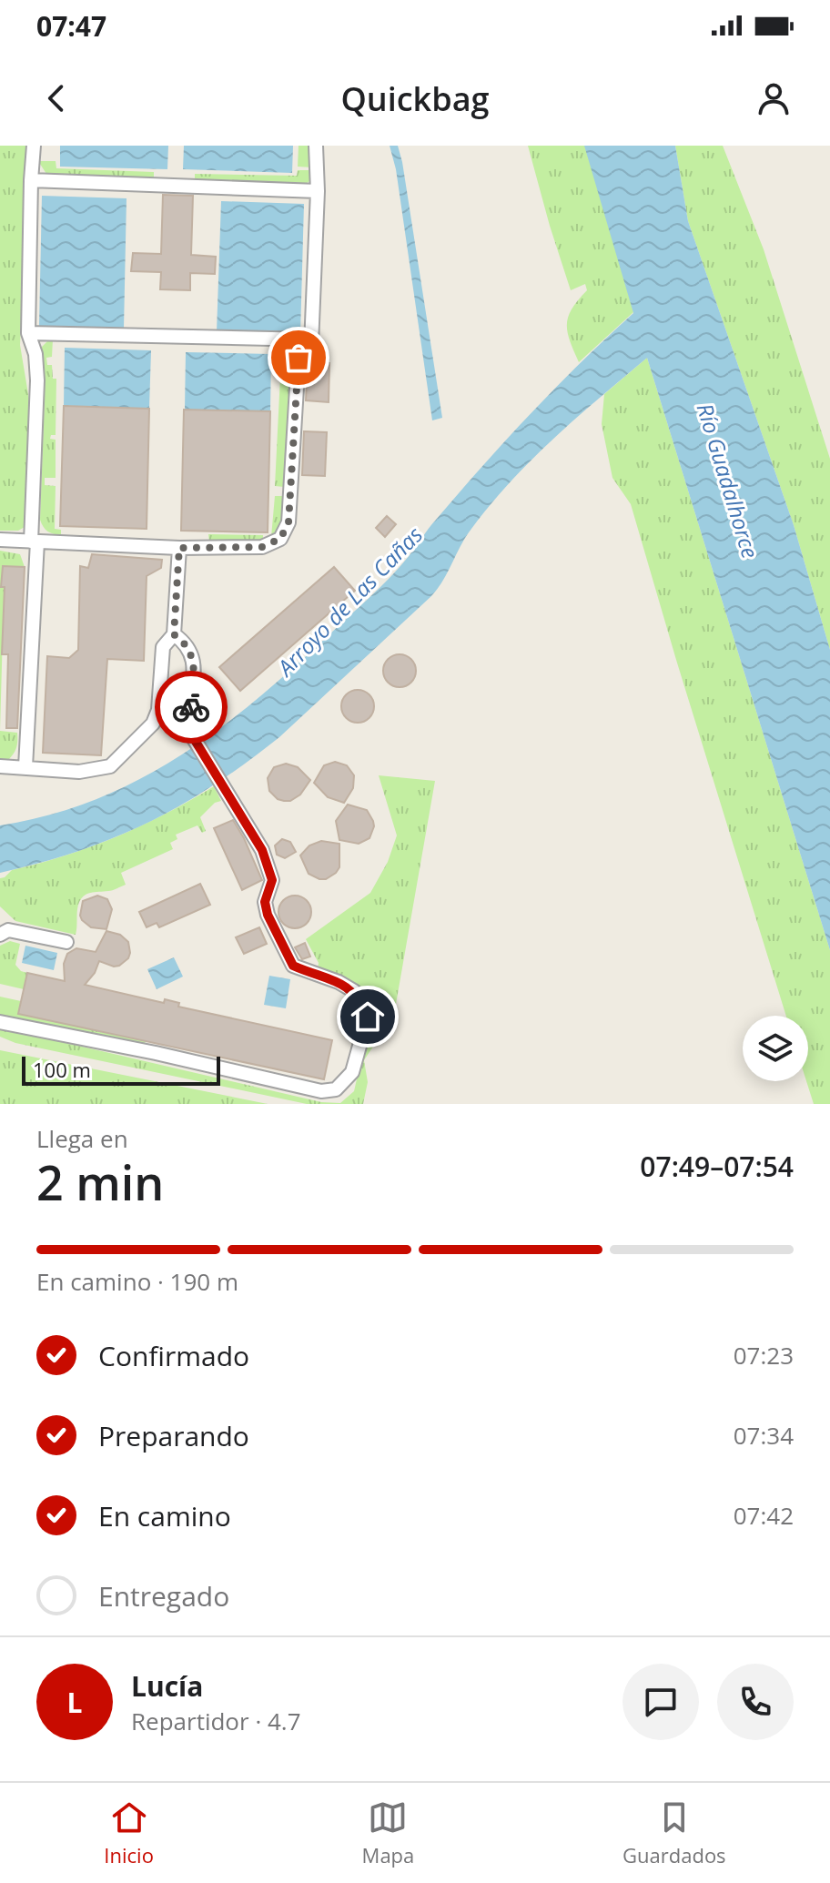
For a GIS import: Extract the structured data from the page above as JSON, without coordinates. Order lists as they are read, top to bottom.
{
  "water": ["Río Guadalhorce", "Arroyo de Las Cañas"],
  "scale_bar": "100 m",
  "page": {
    "status": "07:47",
    "header": "Quickbag",
    "scale": "100 m",
    "heading": ["2 min", "Llega en", "07:49–07:54"],
    "panel": ["Lucía", "Repartidor · 4.7"],
    "bar": "En camino · 190 m",
    "list": [
      ["Confirmado", "07:23"],
      ["Preparando", "07:34"],
      ["En camino", "07:42"],
      "Entregado"
    ],
    "round": "L",
    "tabs": ["Inicio", "Mapa", "Guardados"]
  }
}
